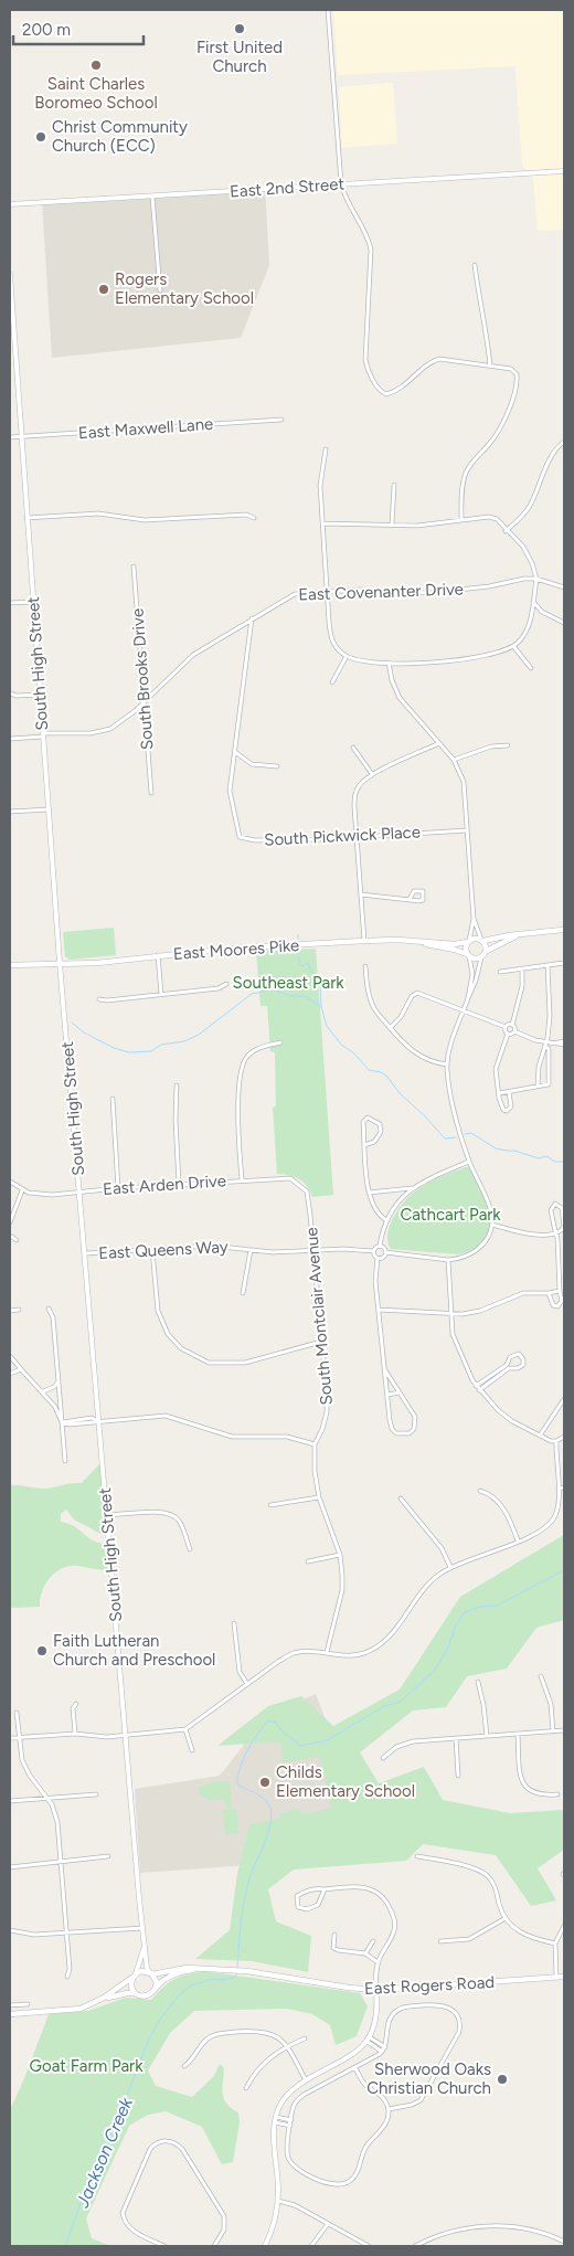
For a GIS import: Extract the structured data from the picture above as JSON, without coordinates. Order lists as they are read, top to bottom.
{
  "streets": {
    "main road": ["East Moores Pike", "East Rogers Road"],
    "street": [
      "East 2nd Street",
      "East Maxwell Lane",
      "East Covenanter Drive",
      "South High Street",
      "South Brooks Drive",
      "South Pickwick Place",
      "East Arden Drive",
      "East Queens Way",
      "South Montclair Avenue"
    ]
  },
  "crossings": [
    ["East Maxwell Lane", "South High Street"],
    ["East Covenanter Drive", "South High Street"],
    ["East Covenanter Drive", "South Brooks Drive"],
    ["East Covenanter Drive", "South Pickwick Place"],
    ["South High Street", "East Moores Pike"],
    ["South High Street", "East Arden Drive"],
    ["South High Street", "East Queens Way"],
    ["South High Street", "East Rogers Road"],
    ["East Arden Drive", "South Montclair Avenue"],
    ["East Queens Way", "South Montclair Avenue"]
  ],
  "water": ["Jackson Creek"],
  "parks": ["Southeast Park", "Cathcart Park", "Goat Farm Park"],
  "places": [
    "First United Church",
    "Saint Charles Boromeo School",
    "Christ Community Church (ECC)",
    "Rogers Elementary School",
    "Faith Lutheran Church and Preschool",
    "Childs Elementary School",
    "Sherwood Oaks Christian Church"
  ],
  "scale_bar": "200 m"
}
